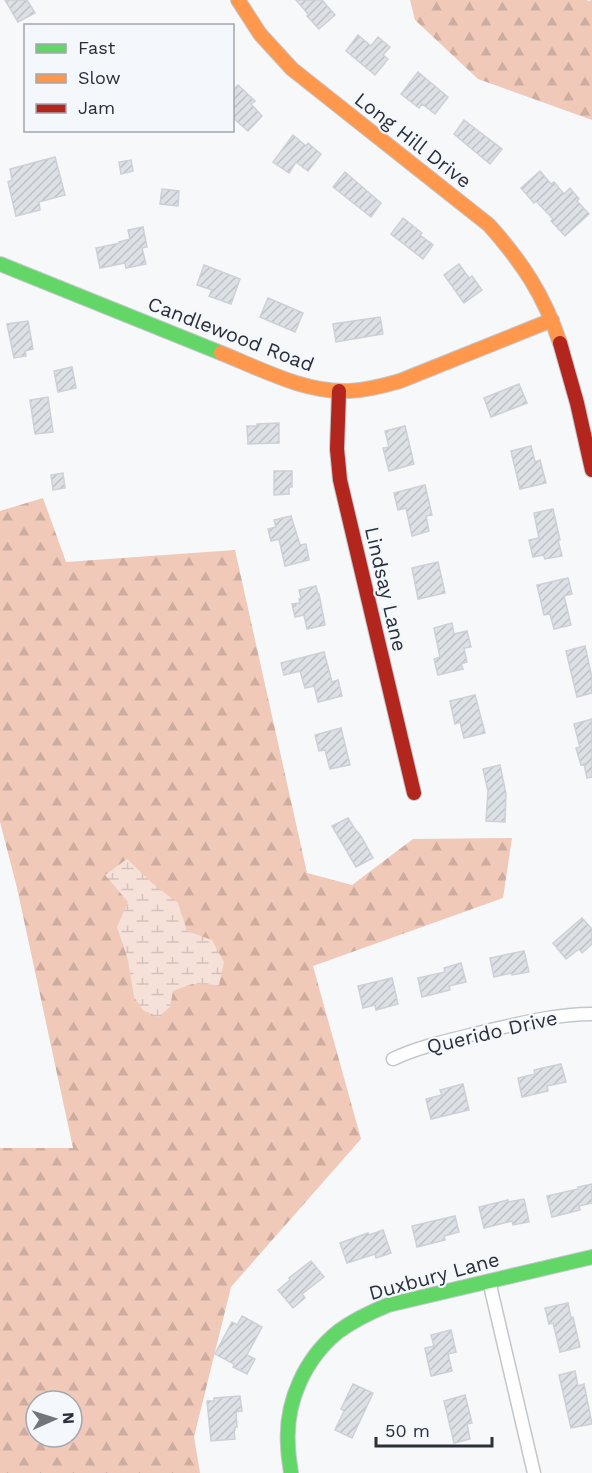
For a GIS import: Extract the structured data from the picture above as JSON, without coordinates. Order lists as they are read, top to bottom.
{
  "streets": {
    "street": [
      "Long Hill Drive",
      "Candlewood Road",
      "Lindsay Lane",
      "Querido Drive",
      "Duxbury Lane"
    ]
  },
  "crossings": [
    ["Long Hill Drive", "Candlewood Road"],
    ["Candlewood Road", "Lindsay Lane"]
  ],
  "legend": ["Fast", "Slow", "Jam"],
  "scale_bar": "50 m",
  "north": "right"
}
